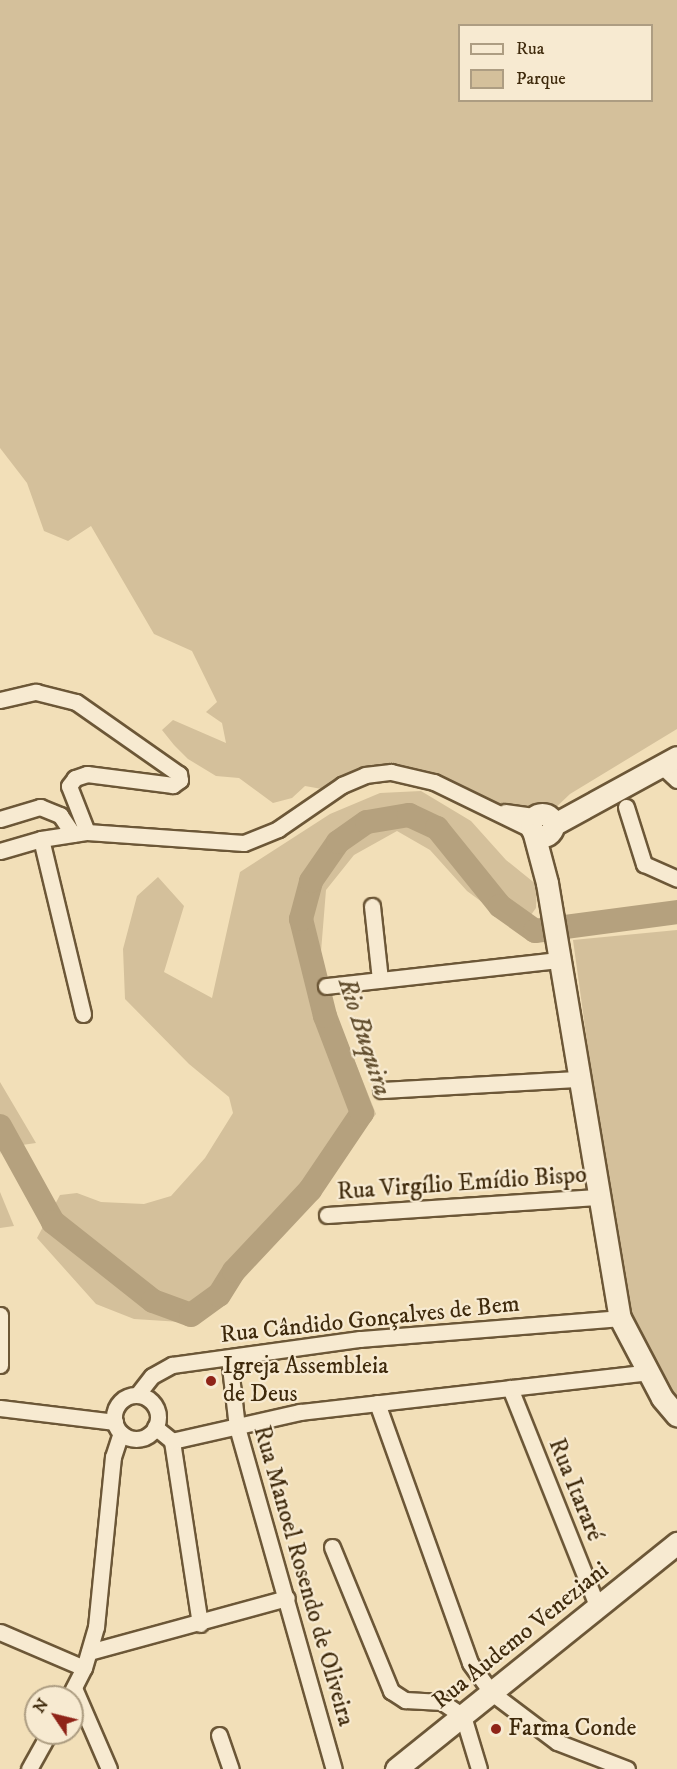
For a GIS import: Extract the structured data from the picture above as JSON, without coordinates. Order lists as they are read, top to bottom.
{
  "streets": {
    "main road": ["Rua Audemo Veneziani"],
    "street": [
      "Rua Virgílio Emídio Bispo",
      "Rua Cândido Gonçalves de Bem",
      "Rua Itararé",
      "Rua Manoel Rosendo de Oliveira"
    ]
  },
  "crossings": [
    ["Rua Cândido Gonçalves de Bem", "Rua Manoel Rosendo de Oliveira"],
    ["Rua Itararé", "Rua Audemo Veneziani"]
  ],
  "water": ["Rio Buquira"],
  "places": ["Igreja Assembleia de Deus", "Farma Conde"],
  "legend": ["Rua", "Parque"],
  "north": "top left"
}
